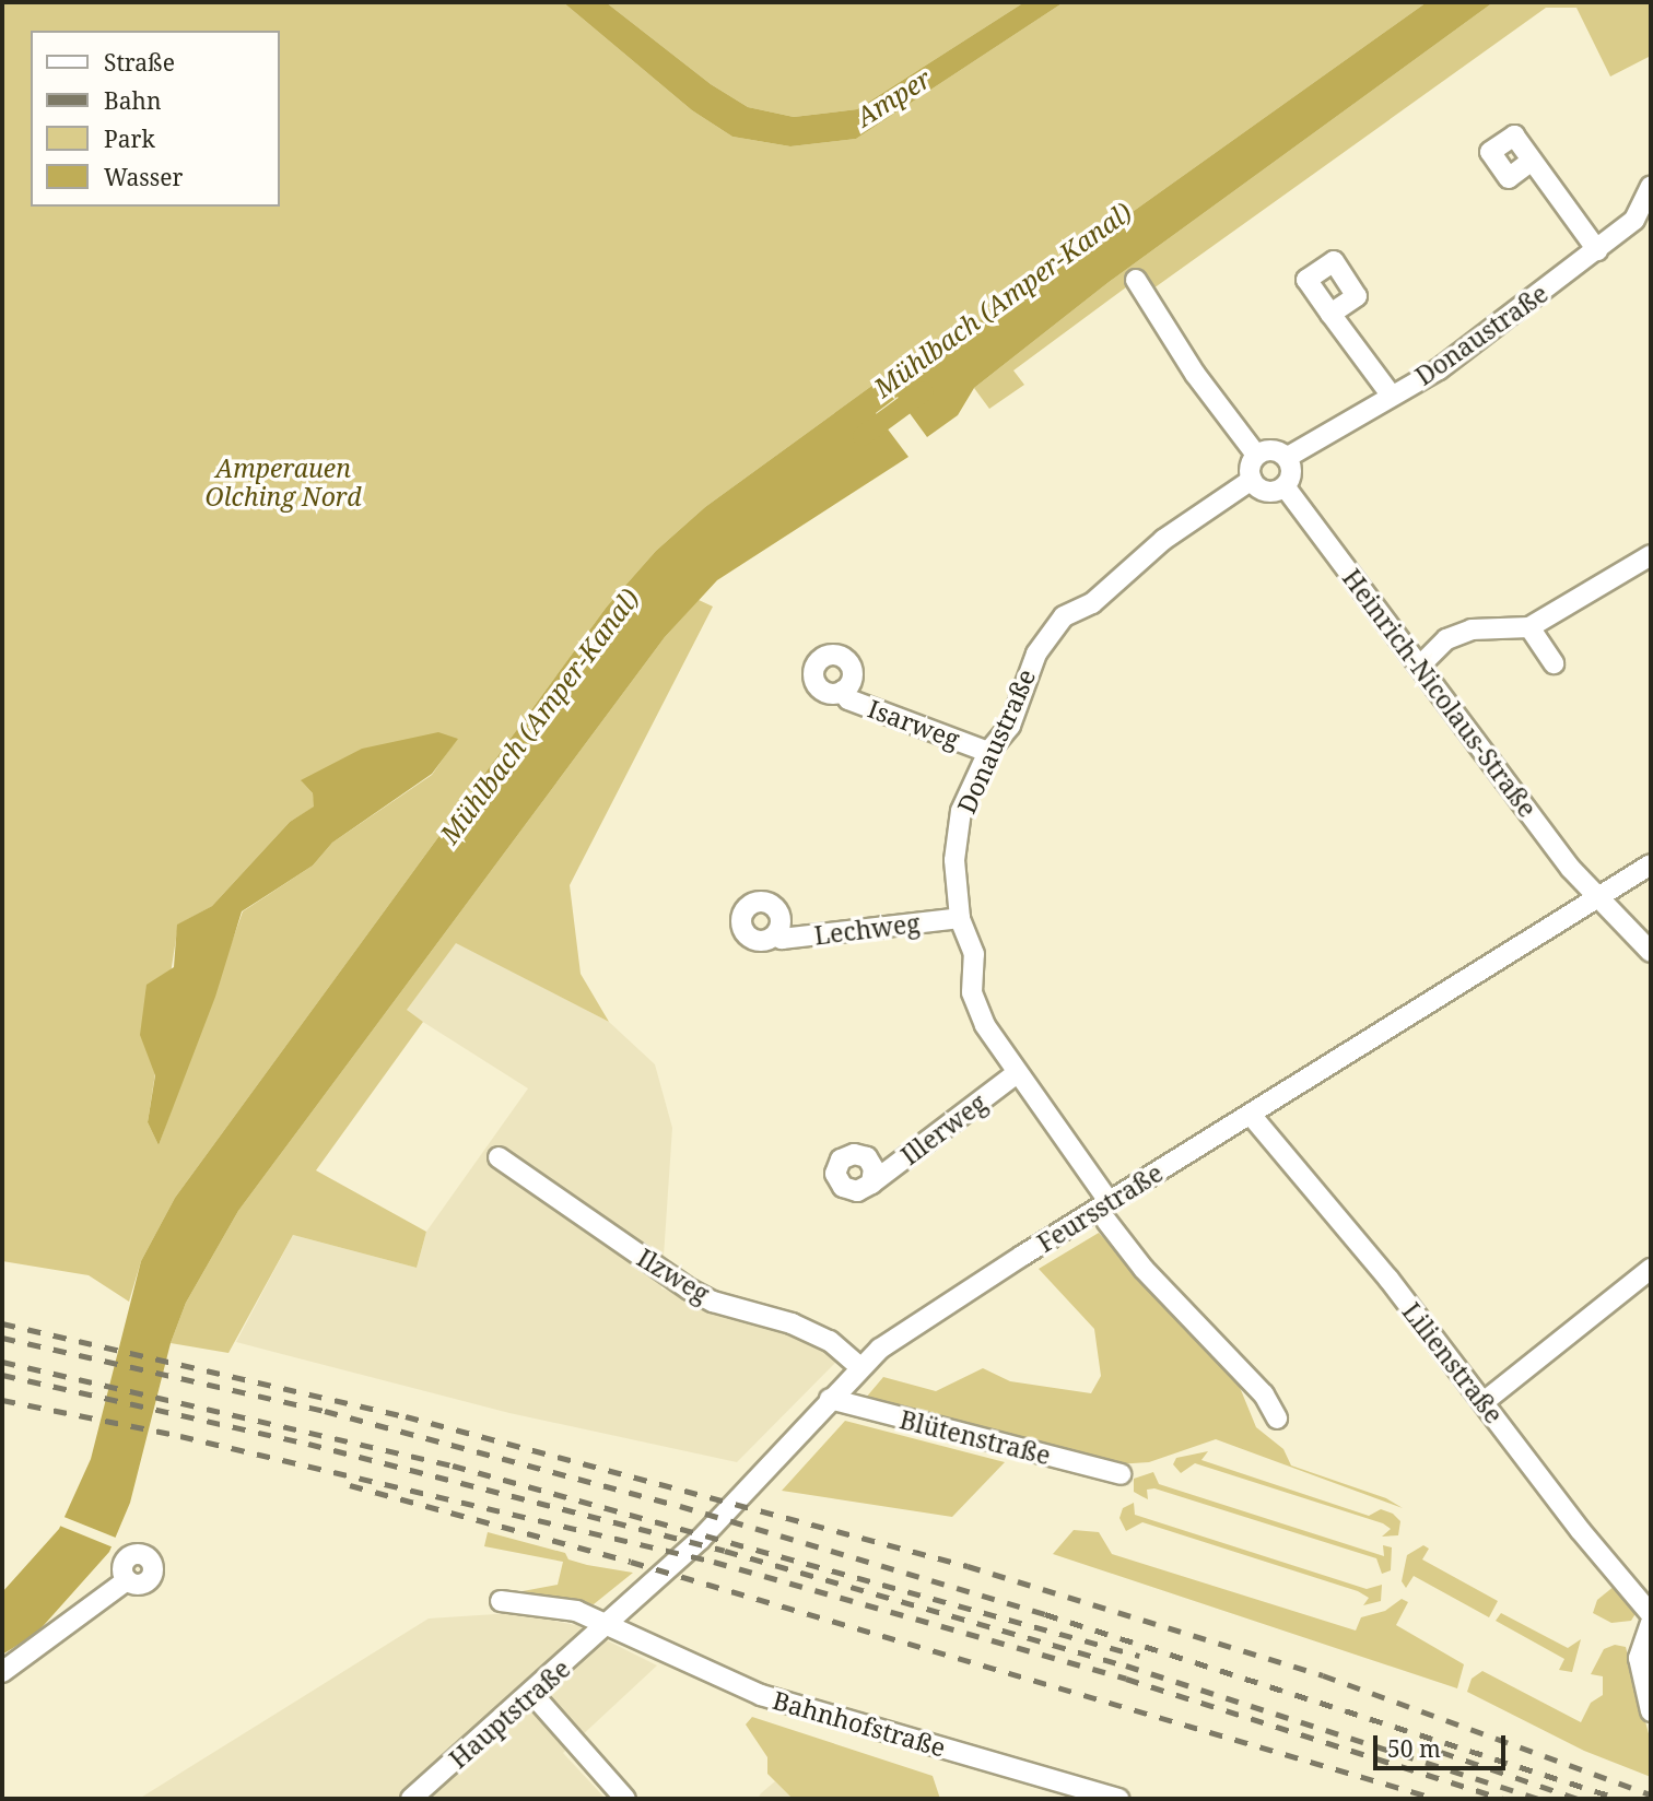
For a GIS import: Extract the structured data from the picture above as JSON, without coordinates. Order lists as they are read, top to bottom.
{
  "streets": {
    "street": [
      "Donaustraße",
      "Heinrich-Nicolaus-Straße",
      "Isarweg",
      "Lechweg",
      "Illerweg",
      "Feursstraße",
      "Ilzweg",
      "Lilienstraße",
      "Blütenstraße",
      "Hauptstraße",
      "Bahnhofstraße"
    ]
  },
  "crossings": [
    ["Donaustraße", "Heinrich-Nicolaus-Straße"],
    ["Donaustraße", "Isarweg"],
    ["Donaustraße", "Lechweg"],
    ["Donaustraße", "Illerweg"],
    ["Donaustraße", "Feursstraße"],
    ["Heinrich-Nicolaus-Straße", "Feursstraße"],
    ["Feursstraße", "Ilzweg"],
    ["Feursstraße", "Lilienstraße"],
    ["Feursstraße", "Blütenstraße"],
    ["Feursstraße", "Hauptstraße"],
    ["Feursstraße", "Bahnhofstraße"],
    ["Hauptstraße", "Bahnhofstraße"]
  ],
  "water": ["Amper", "Mühlbach (Amper-Kanal)"],
  "parks": ["Amperauen Olching Nord"],
  "legend": [
    "Straße",
    "Bahn",
    "Park",
    "Wasser"
  ],
  "scale_bar": "50 m"
}
